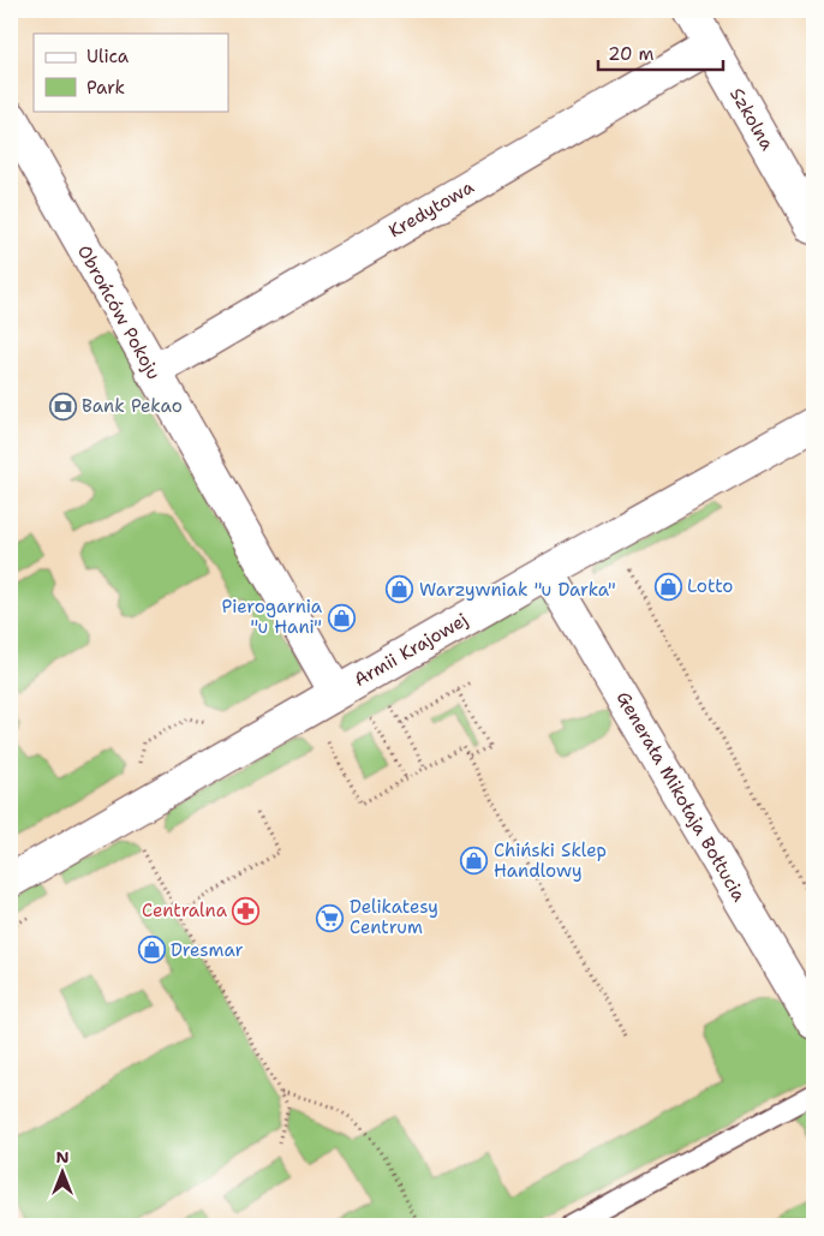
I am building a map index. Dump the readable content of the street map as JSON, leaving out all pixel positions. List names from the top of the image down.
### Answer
{
  "streets": {
    "street": [
      "Szkolna",
      "Kredytowa",
      "Obrońców Pokoju",
      "Armii Krajowej",
      "Generała Mikołaja Bołtucia"
    ]
  },
  "crossings": [
    ["Szkolna", "Kredytowa"],
    ["Kredytowa", "Obrońców Pokoju"],
    ["Obrońców Pokoju", "Armii Krajowej"],
    ["Armii Krajowej", "Generała Mikołaja Bołtucia"]
  ],
  "places": {
    "bank": ["Bank Pekao"],
    "shop": [
      "Lotto",
      "Warzywniak \"u Darka\"",
      "Pierogarnia \"u Hani\"",
      "Chiński Sklep Handlowy",
      "Dresmar"
    ],
    "pharmacy": ["Centralna"],
    "supermarket": ["Delikatesy Centrum"]
  },
  "legend": ["Ulica", "Park"],
  "scale_bar": "20 m",
  "north": "top"
}
